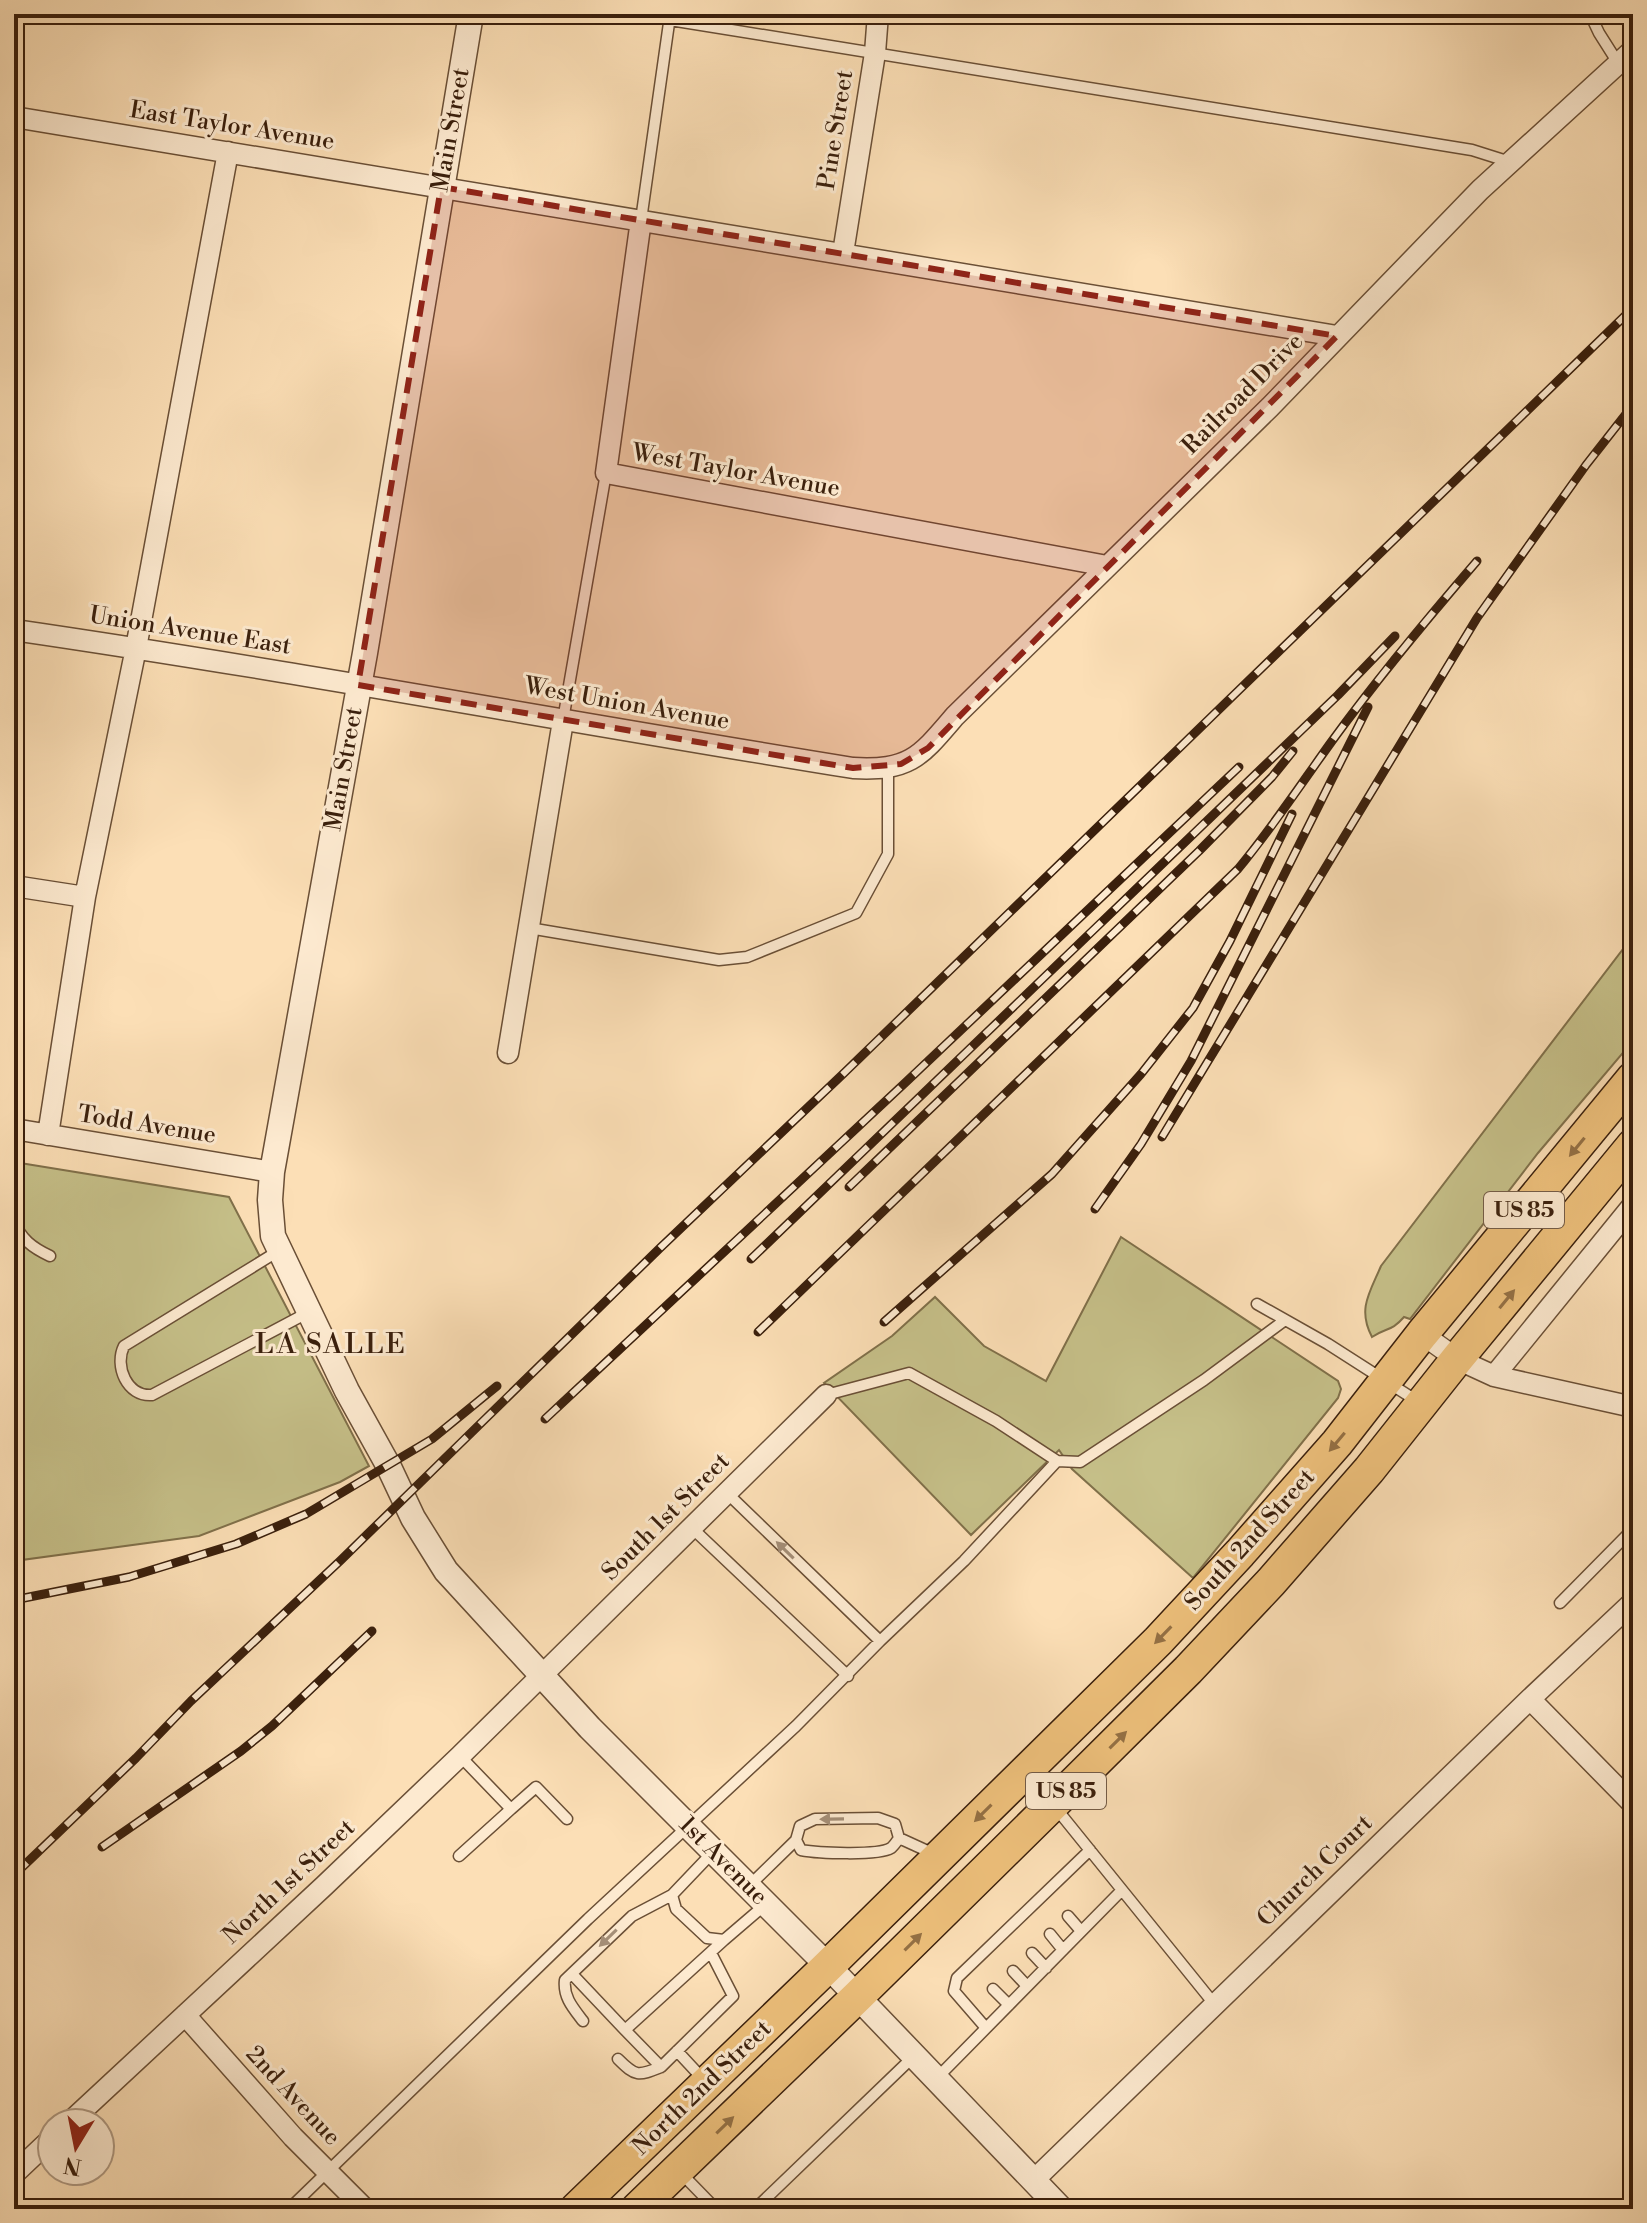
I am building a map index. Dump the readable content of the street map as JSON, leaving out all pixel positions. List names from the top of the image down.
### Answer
{
  "streets": {
    "highway": ["US 85", "South 2nd Street", "North 2nd Street"],
    "street": [
      "East Taylor Avenue",
      "Main Street",
      "Pine Street",
      "Railroad Drive",
      "West Taylor Avenue",
      "Union Avenue East",
      "West Union Avenue",
      "Todd Avenue",
      "South 1st Street",
      "1st Avenue",
      "Church Court",
      "North 1st Street",
      "2nd Avenue"
    ]
  },
  "crossings": [
    ["East Taylor Avenue", "Main Street"],
    ["Main Street", "Union Avenue East"],
    ["Main Street", "West Union Avenue"],
    ["Main Street", "Todd Avenue"],
    ["Main Street", "1st Avenue"],
    ["Railroad Drive", "West Taylor Avenue"],
    ["Railroad Drive", "West Union Avenue"],
    ["Union Avenue East", "West Union Avenue"],
    ["South 1st Street", "1st Avenue"],
    ["South 1st Street", "North 1st Street"],
    ["South 2nd Street", "1st Avenue"],
    ["South 2nd Street", "North 2nd Street"],
    ["1st Avenue", "Church Court"],
    ["1st Avenue", "North 1st Street"],
    ["1st Avenue", "North 2nd Street"],
    ["North 1st Street", "2nd Avenue"]
  ],
  "districts": ["LA SALLE"],
  "north": "bottom"
}
